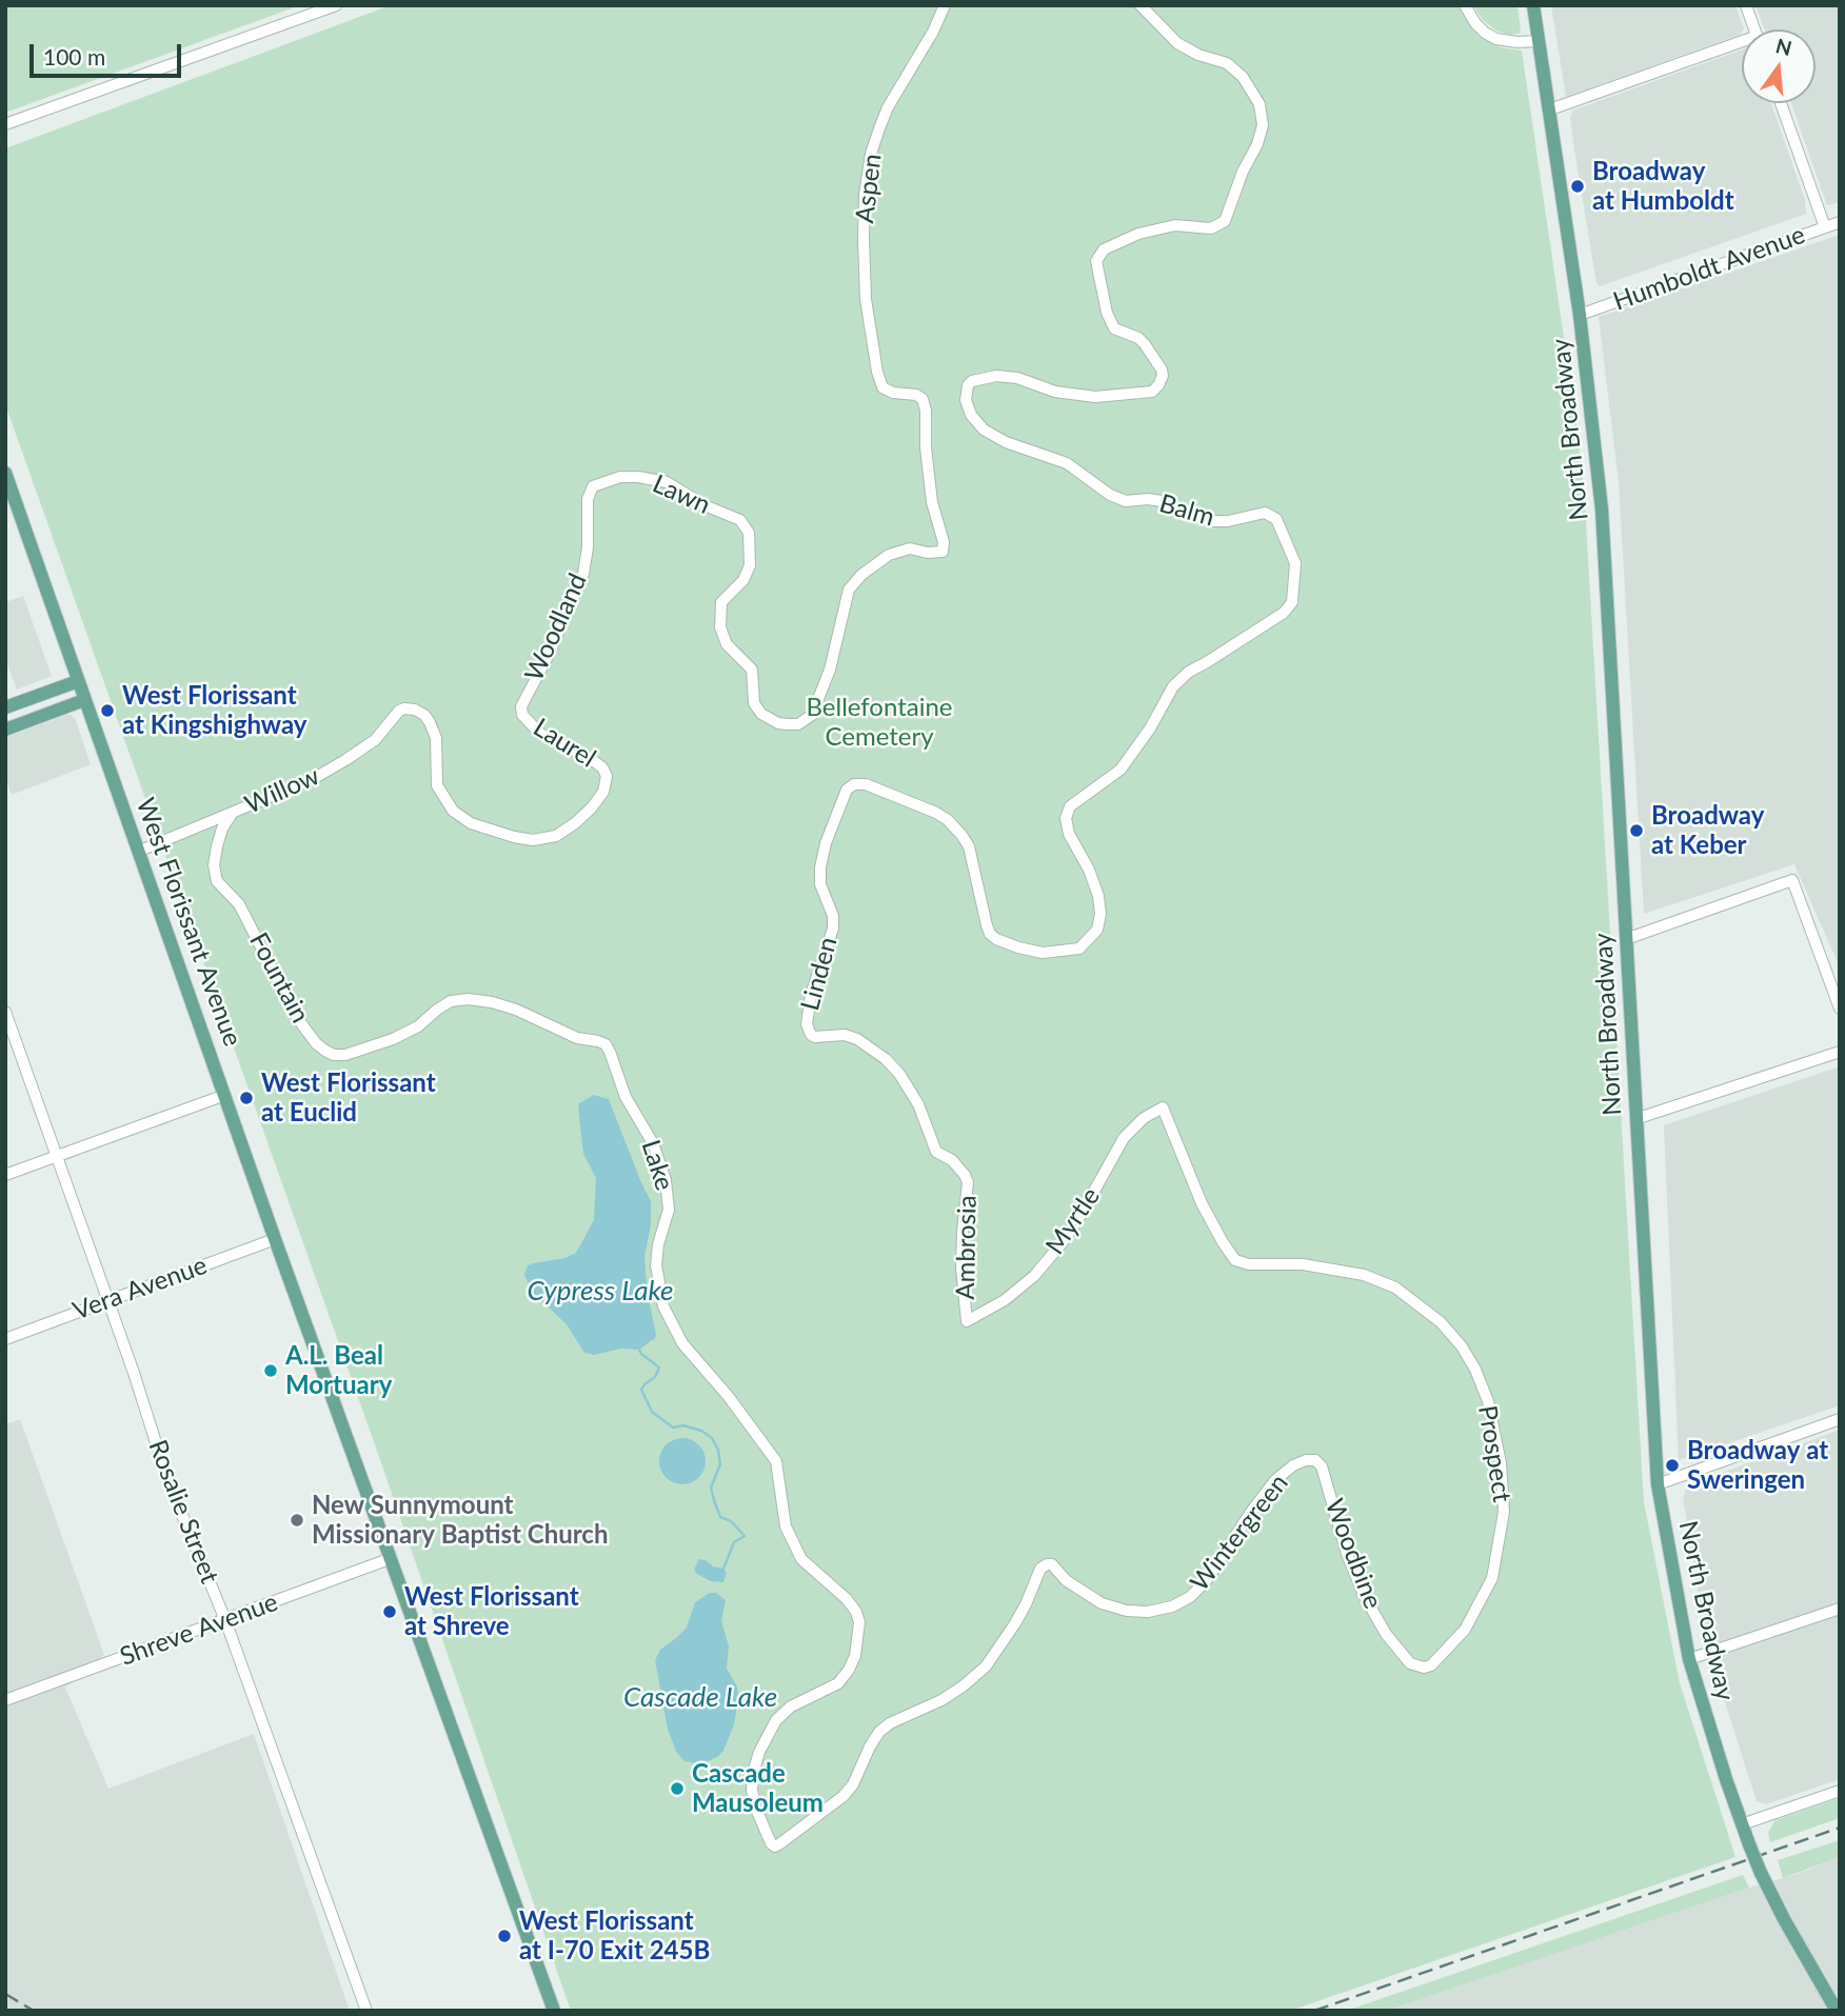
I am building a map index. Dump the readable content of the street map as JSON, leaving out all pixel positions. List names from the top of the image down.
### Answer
{
  "streets": {
    "main road": ["North Broadway", "West Florissant Avenue"],
    "street": [
      "Aspen",
      "Humboldt Avenue",
      "Lawn",
      "Balm",
      "Woodland",
      "Laurel",
      "Willow",
      "Linden",
      "Fountain",
      "Lake",
      "Myrtle",
      "Ambrosia",
      "Vera Avenue",
      "Prospect",
      "Rosalie Street",
      "Wintergreen",
      "Woodbine",
      "Shreve Avenue"
    ]
  },
  "crossings": [
    ["Aspen", "Lawn"],
    ["Humboldt Avenue", "North Broadway"],
    ["Lawn", "Woodland"],
    ["Balm", "Linden"],
    ["Woodland", "Laurel"],
    ["Laurel", "Willow"],
    ["Willow", "West Florissant Avenue"],
    ["Willow", "Fountain"],
    ["West Florissant Avenue", "Vera Avenue"],
    ["West Florissant Avenue", "Shreve Avenue"],
    ["Linden", "Ambrosia"],
    ["Fountain", "Lake"],
    ["Lake", "Wintergreen"],
    ["Myrtle", "Ambrosia"],
    ["Myrtle", "Prospect"],
    ["Vera Avenue", "Rosalie Street"],
    ["Prospect", "Woodbine"],
    ["Rosalie Street", "Shreve Avenue"],
    ["Wintergreen", "Woodbine"]
  ],
  "water": ["Cypress Lake", "Cascade Lake"],
  "parks": ["Bellefontaine Cemetery"],
  "places": [
    "Broadway at Humboldt",
    "West Florissant at Kingshighway",
    "Broadway at Keber",
    "West Florissant at Euclid",
    "A.L. Beal Mortuary",
    "Broadway at Sweringen",
    "New Sunnymount Missionary Baptist Church",
    "West Florissant at Shreve",
    "Cascade Mausoleum",
    "West Florissant at I-70 Exit 245B"
  ],
  "scale_bar": "100 m",
  "north": "top"
}
